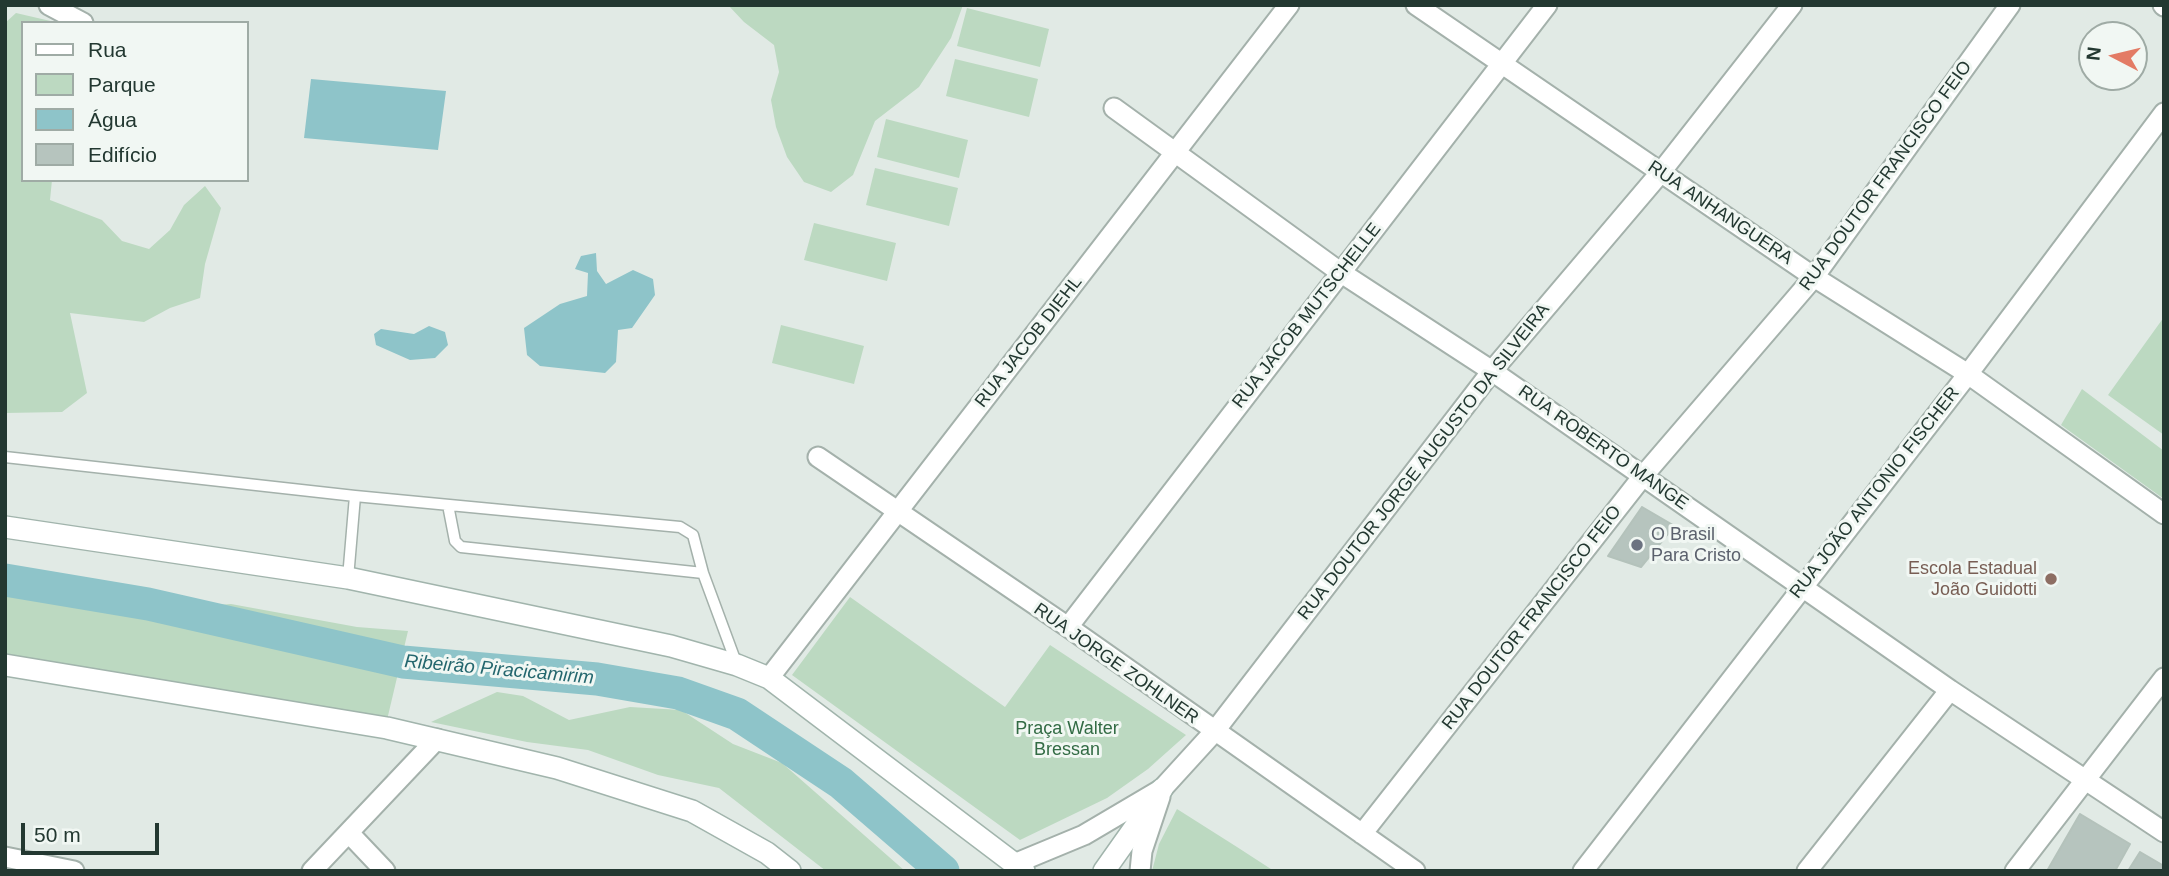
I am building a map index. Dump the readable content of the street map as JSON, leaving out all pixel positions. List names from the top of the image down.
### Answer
{
  "streets": {
    "street": [
      "RUA DOUTOR FRANCISCO FEIO",
      "RUA ANHANGUERA",
      "RUA JACOB MUTSCHELLE",
      "RUA JACOB DIEHL",
      "RUA ROBERTO MANGE",
      "RUA DOUTOR JORGE AUGUSTO DA SILVEIRA",
      "RUA JOÃO ANTONIO FISCHER",
      "RUA JORGE ZOHLNER"
    ]
  },
  "crossings": [
    ["RUA DOUTOR FRANCISCO FEIO", "RUA ANHANGUERA"],
    ["RUA DOUTOR FRANCISCO FEIO", "RUA ROBERTO MANGE"],
    ["RUA DOUTOR FRANCISCO FEIO", "RUA JORGE ZOHLNER"],
    ["RUA ANHANGUERA", "RUA JACOB MUTSCHELLE"],
    ["RUA ANHANGUERA", "RUA DOUTOR JORGE AUGUSTO DA SILVEIRA"],
    ["RUA ANHANGUERA", "RUA JOÃO ANTONIO FISCHER"],
    ["RUA JACOB MUTSCHELLE", "RUA ROBERTO MANGE"],
    ["RUA JACOB MUTSCHELLE", "RUA JORGE ZOHLNER"],
    ["RUA JACOB DIEHL", "RUA ROBERTO MANGE"],
    ["RUA JACOB DIEHL", "RUA JORGE ZOHLNER"],
    ["RUA ROBERTO MANGE", "RUA DOUTOR JORGE AUGUSTO DA SILVEIRA"],
    ["RUA ROBERTO MANGE", "RUA JOÃO ANTONIO FISCHER"],
    ["RUA DOUTOR JORGE AUGUSTO DA SILVEIRA", "RUA JORGE ZOHLNER"]
  ],
  "water": ["Ribeirão Piracicamirim"],
  "parks": ["Praça Walter Bressan"],
  "places": ["O Brasil Para Cristo", "Escola Estadual João Guidotti"],
  "legend": [
    "Rua",
    "Parque",
    "Água",
    "Edifício"
  ],
  "scale_bar": "50 m",
  "north": "left"
}
